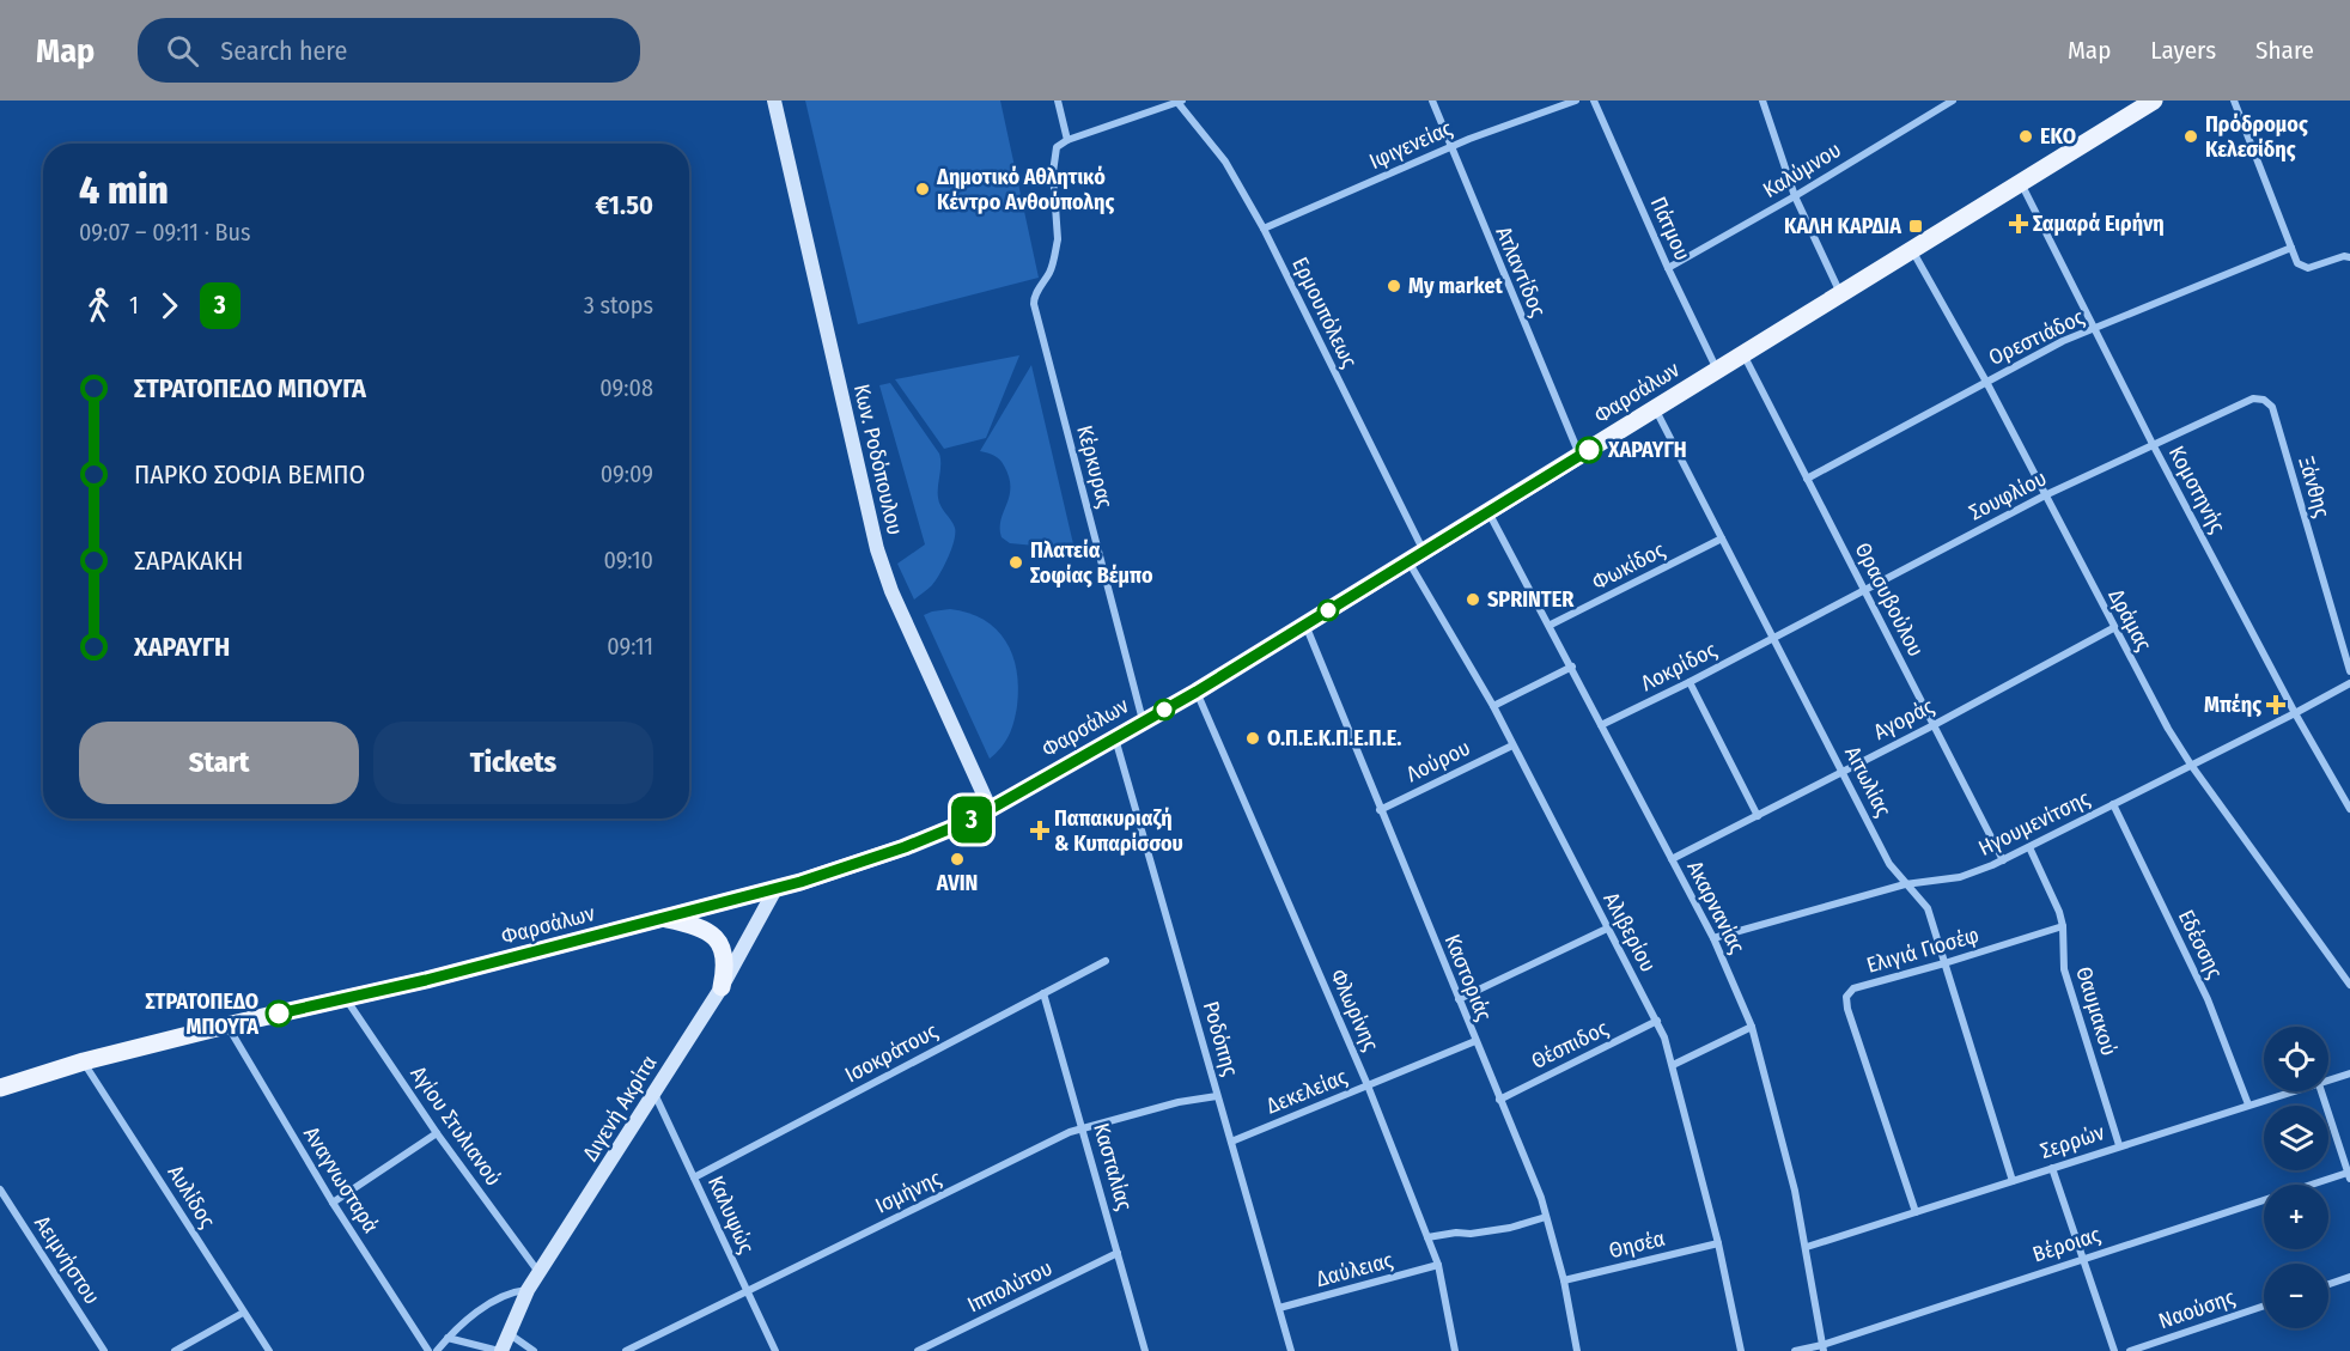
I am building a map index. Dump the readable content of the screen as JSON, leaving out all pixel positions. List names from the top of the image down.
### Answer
{
  "streets": {
    "main road": ["Φαρσάλων"],
    "street": [
      "Ιφιγενείας",
      "Καλύμνου",
      "Πάτμου",
      "Ατλαντίδος",
      "Ερμουπόλεως",
      "Ορεστιάδος",
      "Κων. Ροδόπουλου",
      "Κέρκυρας",
      "Ξάνθης",
      "Κομοτηνής",
      "Σουφλίου",
      "Φωκίδος",
      "Θρασυβούλου",
      "Δράμας",
      "Λοκρίδος",
      "Αγοράς",
      "Λούρου",
      "Αιτωλίας",
      "Ηγουμενίτσης",
      "Ακαρνανίας",
      "Αλιβερίου",
      "Εδέσσης",
      "Ελιγιά Γιοσέφ",
      "Καστοριάς",
      "Φλωρίνης",
      "Θαυμακού",
      "Ροδόπης",
      "Θέσπιδος",
      "Ισοκράτους",
      "Δεκελείας",
      "Διγενή Ακρίτα",
      "Αγίου Στυλιανού",
      "Σερρών",
      "Κασταλίας",
      "Αναγνωσταρά",
      "Ισμήνης",
      "Αυλίδος",
      "Καλυψώς",
      "Θησέα",
      "Βέροιας",
      "Αειμνήστου",
      "Δαύλειας",
      "Ιππολύτου",
      "Ναούσης"
    ]
  },
  "crossings": [
    ["Ιφιγενείας", "Ατλαντίδος"],
    ["Ιφιγενείας", "Ερμουπόλεως"],
    ["Καλύμνου", "Πάτμου"],
    ["Πάτμου", "Φαρσάλων"],
    ["Ατλαντίδος", "Φαρσάλων"],
    ["Ερμουπόλεως", "Φαρσάλων"],
    ["Ερμουπόλεως", "Αλιβερίου"],
    ["Ορεστιάδος", "Κομοτηνής"],
    ["Ορεστιάδος", "Θρασυβούλου"],
    ["Ορεστιάδος", "Δράμας"],
    ["Φαρσάλων", "Κων. Ροδόπουλου"],
    ["Φαρσάλων", "Κέρκυρας"],
    ["Φαρσάλων", "Κομοτηνής"],
    ["Φαρσάλων", "Θρασυβούλου"],
    ["Φαρσάλων", "Δράμας"],
    ["Φαρσάλων", "Αιτωλίας"],
    ["Φαρσάλων", "Ακαρνανίας"],
    ["Φαρσάλων", "Αλιβερίου"],
    ["Φαρσάλων", "Καστοριάς"],
    ["Φαρσάλων", "Φλωρίνης"],
    ["Φαρσάλων", "Ροδόπης"],
    ["Φαρσάλων", "Διγενή Ακρίτα"],
    ["Φαρσάλων", "Αγίου Στυλιανού"],
    ["Φαρσάλων", "Αναγνωσταρά"],
    ["Φαρσάλων", "Αυλίδος"],
    ["Ξάνθης", "Σουφλίου"],
    ["Κομοτηνής", "Σουφλίου"],
    ["Κομοτηνής", "Ηγουμενίτσης"],
    ["Σουφλίου", "Θρασυβούλου"],
    ["Σουφλίου", "Δράμας"],
    ["Σουφλίου", "Λοκρίδος"],
    ["Σουφλίου", "Αιτωλίας"],
    ["Φωκίδος", "Αιτωλίας"],
    ["Φωκίδος", "Ακαρνανίας"],
    ["Θρασυβούλου", "Αγοράς"],
    ["Θρασυβούλου", "Ηγουμενίτσης"],
    ["Δράμας", "Αγοράς"],
    ["Δράμας", "Ηγουμενίτσης"],
    ["Λοκρίδος", "Αιτωλίας"],
    ["Λοκρίδος", "Ακαρνανίας"],
    ["Αγοράς", "Αιτωλίας"],
    ["Αγοράς", "Ακαρνανίας"],
    ["Λούρου", "Αλιβερίου"],
    ["Λούρου", "Καστοριάς"],
    ["Αιτωλίας", "Ηγουμενίτσης"],
    ["Αιτωλίας", "Ελιγιά Γιοσέφ"],
    ["Αιτωλίας", "Σερρών"],
    ["Ηγουμενίτσης", "Ακαρνανίας"],
    ["Ηγουμενίτσης", "Εδέσσης"],
    ["Ηγουμενίτσης", "Θαυμακού"],
    ["Ακαρνανίας", "Σερρών"],
    ["Ακαρνανίας", "Βέροιας"],
    ["Αλιβερίου", "Θέσπιδος"],
    ["Αλιβερίου", "Θησέα"],
    ["Εδέσσης", "Σερρών"],
    ["Ελιγιά Γιοσέφ", "Θαυμακού"],
    ["Ελιγιά Γιοσέφ", "Σερρών"],
    ["Καστοριάς", "Θέσπιδος"],
    ["Καστοριάς", "Δεκελείας"],
    ["Καστοριάς", "Θησέα"],
    ["Φλωρίνης", "Δεκελείας"],
    ["Φλωρίνης", "Δαύλειας"],
    ["Θαυμακού", "Σερρών"],
    ["Ροδόπης", "Δεκελείας"],
    ["Ροδόπης", "Ισμήνης"],
    ["Ροδόπης", "Δαύλειας"],
    ["Ισοκράτους", "Κασταλίας"],
    ["Ισοκράτους", "Καλυψώς"],
    ["Διγενή Ακρίτα", "Αγίου Στυλιανού"],
    ["Διγενή Ακρίτα", "Καλυψώς"],
    ["Κασταλίας", "Ισμήνης"],
    ["Κασταλίας", "Ιππολύτου"],
    ["Ισμήνης", "Καλυψώς"]
  ],
  "places": {
    "other": [
      "EKO",
      "Πρόδρομος Κελεσίδης",
      "Δημοτικό Αθλητικό Κέντρο Ανθούπολης",
      "My market",
      "ΧΑΡΑΥΓΗ",
      "Πλατεία Σοφίας Βέμπο",
      "SPRINTER",
      "Ο.Π.Ε.Κ.Π.Ε.Π.Ε.",
      "AVIN",
      "ΣΤΡΑΤΟΠΕΔΟ ΜΠΟΥΓΑ"
    ],
    "health": ["Σαμαρά Ειρήνη", "Μπέης", "Παπακυριαζή & Κυπαρίσσου"],
    "transit": ["ΚΑΛΗ ΚΑΡΔΙΑ"]
  },
  "lines": ["bus line 3"],
  "page": {
    "header": "Map",
    "search": "Search here",
    "nav": ["Map", "Layers", "Share"],
    "on_map": "3",
    "heading": ["4 min", "09:07 – 09:11 · Bus", "€1.50"],
    "legs": ["1", "3", "3 stops"],
    "list": [
      {
        "name": "ΣΤΡΑΤΟΠΕΔΟ ΜΠΟΥΓΑ",
        "value": "09:08"
      },
      {
        "name": "ΠΑΡΚΟ ΣΟΦΙΑ ΒΕΜΠΟ",
        "value": "09:09"
      },
      {
        "name": "ΣΑΡΑΚΑΚΗ",
        "value": "09:10"
      },
      {
        "name": "ΧΑΡΑΥΓΗ",
        "value": "09:11"
      }
    ],
    "buttons": ["Start", "Tickets"],
    "map_buttons": ["+", "−"]
  }
}
